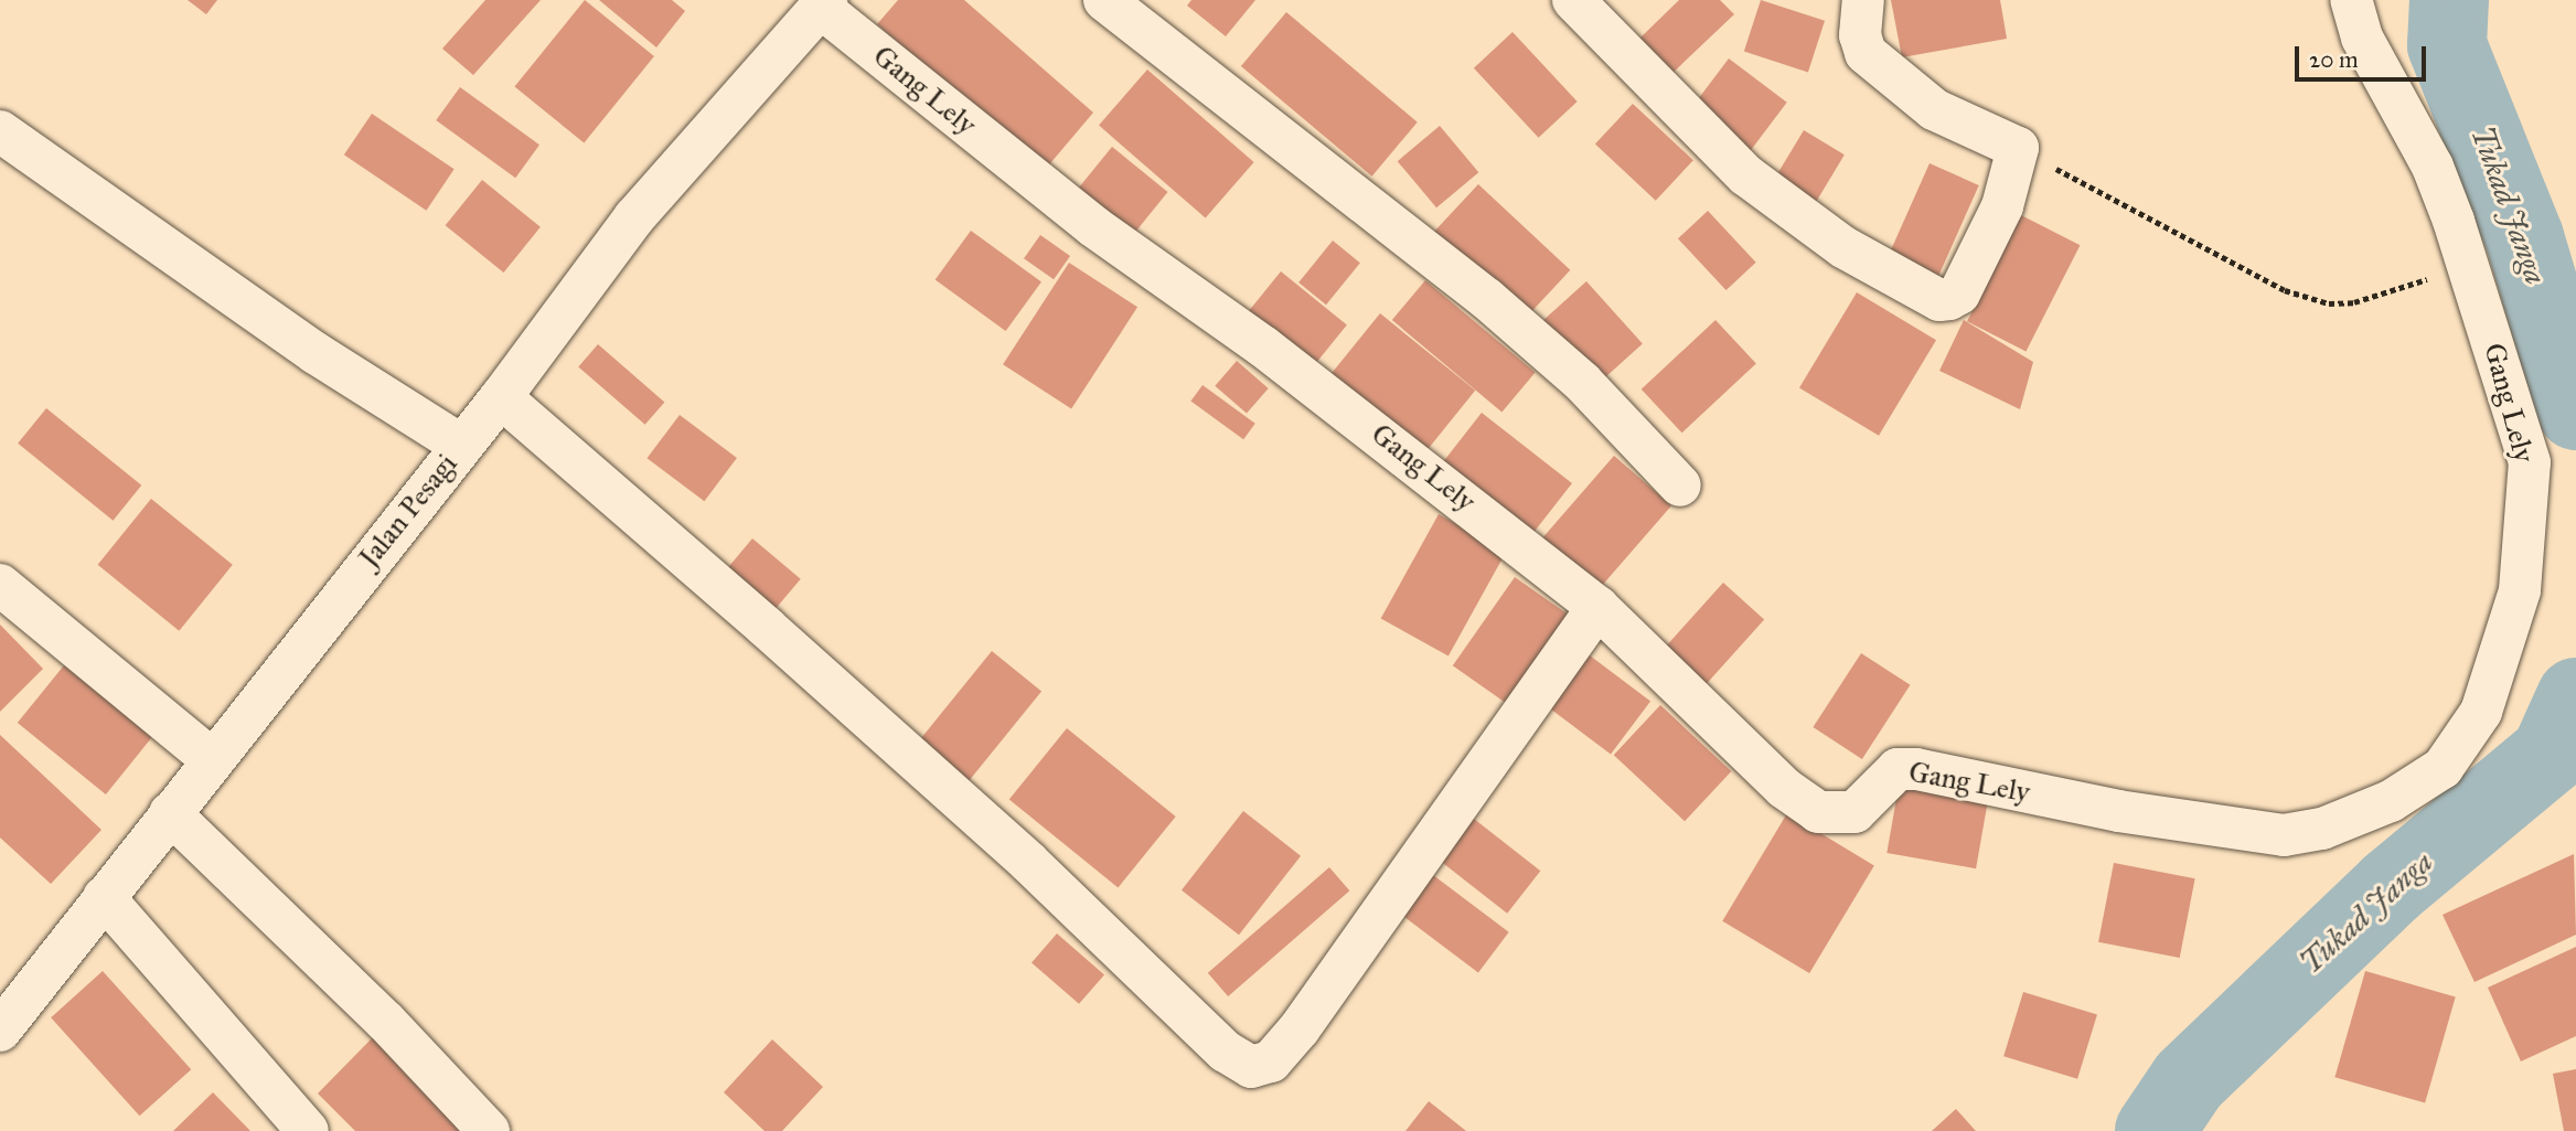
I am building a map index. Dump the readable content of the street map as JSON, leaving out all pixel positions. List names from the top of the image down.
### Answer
{
  "streets": {
    "street": ["Gang Lely", "Jalan Pesagi"]
  },
  "crossings": [
    ["Gang Lely", "Jalan Pesagi"]
  ],
  "water": ["Tukad Janga"],
  "scale_bar": "20 m"
}
